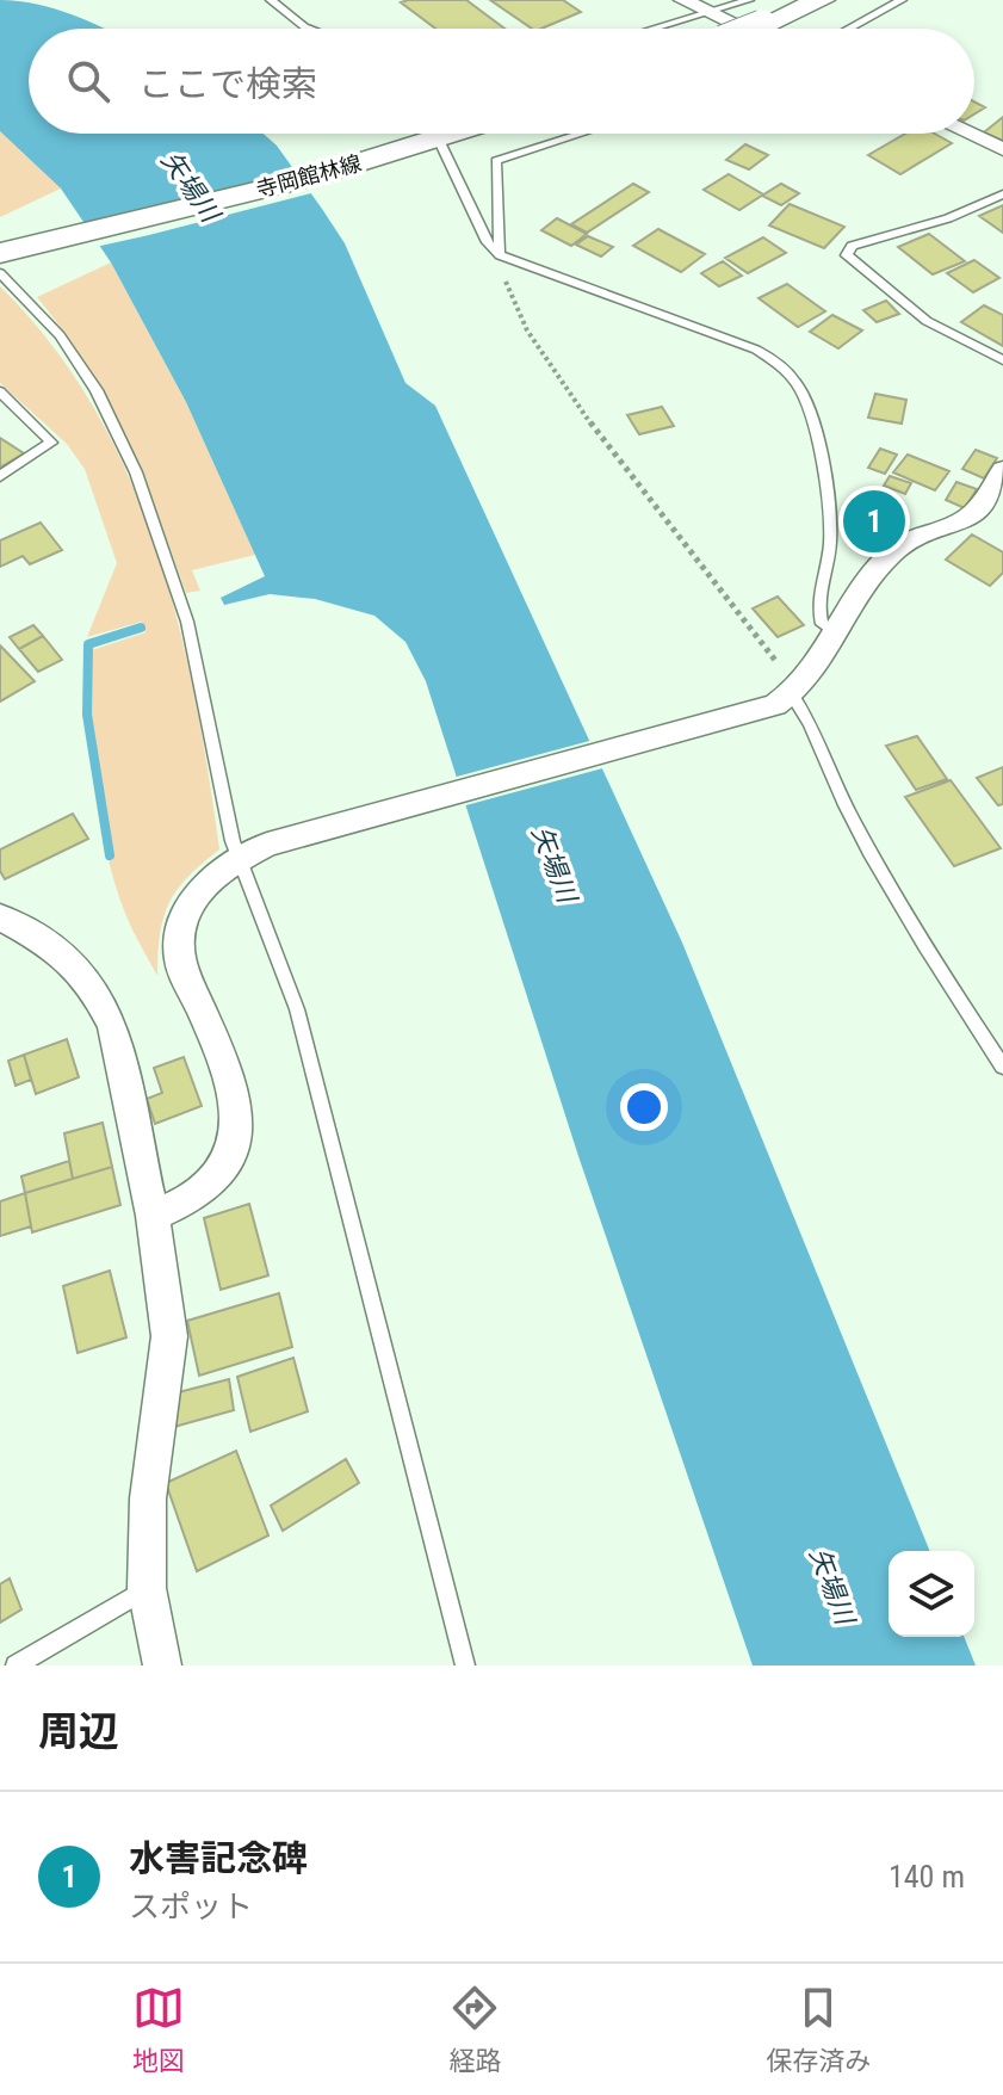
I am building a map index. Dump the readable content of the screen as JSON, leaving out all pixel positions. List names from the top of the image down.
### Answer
{
  "streets": {
    "main road": ["寺岡館林線"]
  },
  "water": ["矢場川"],
  "page": {
    "search": "ここで検索",
    "pins": "1",
    "heading": "周辺",
    "list": [
      {
        "mark": "1",
        "name": "水害記念碑",
        "note": "スポット",
        "value": "140 m"
      }
    ],
    "nav": ["地図", "経路", "保存済み"]
  }
}
